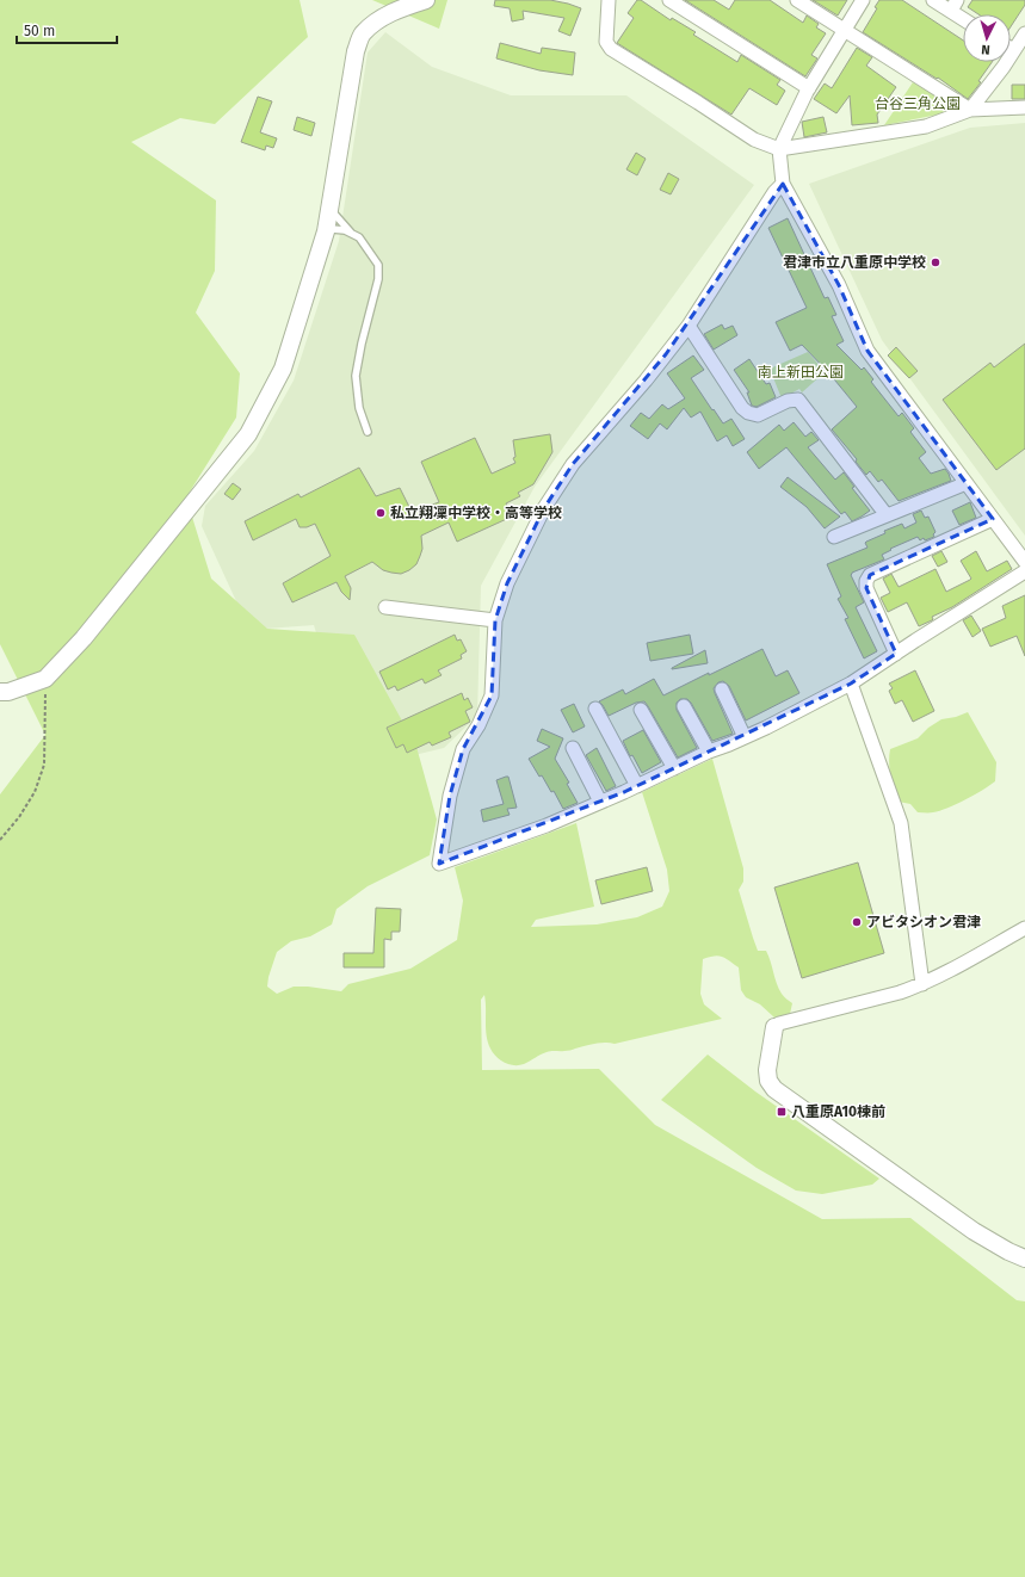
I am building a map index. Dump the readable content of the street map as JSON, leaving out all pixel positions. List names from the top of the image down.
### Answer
{
  "parks": ["台谷三角公園", "南上新田公園"],
  "places": {
    "other": ["君津市立八重原中学校", "私立翔凜中学校・高等学校", "アビタシオン君津"],
    "transit": ["八重原A10棟前"]
  },
  "scale_bar": "50 m",
  "north": "bottom"
}
